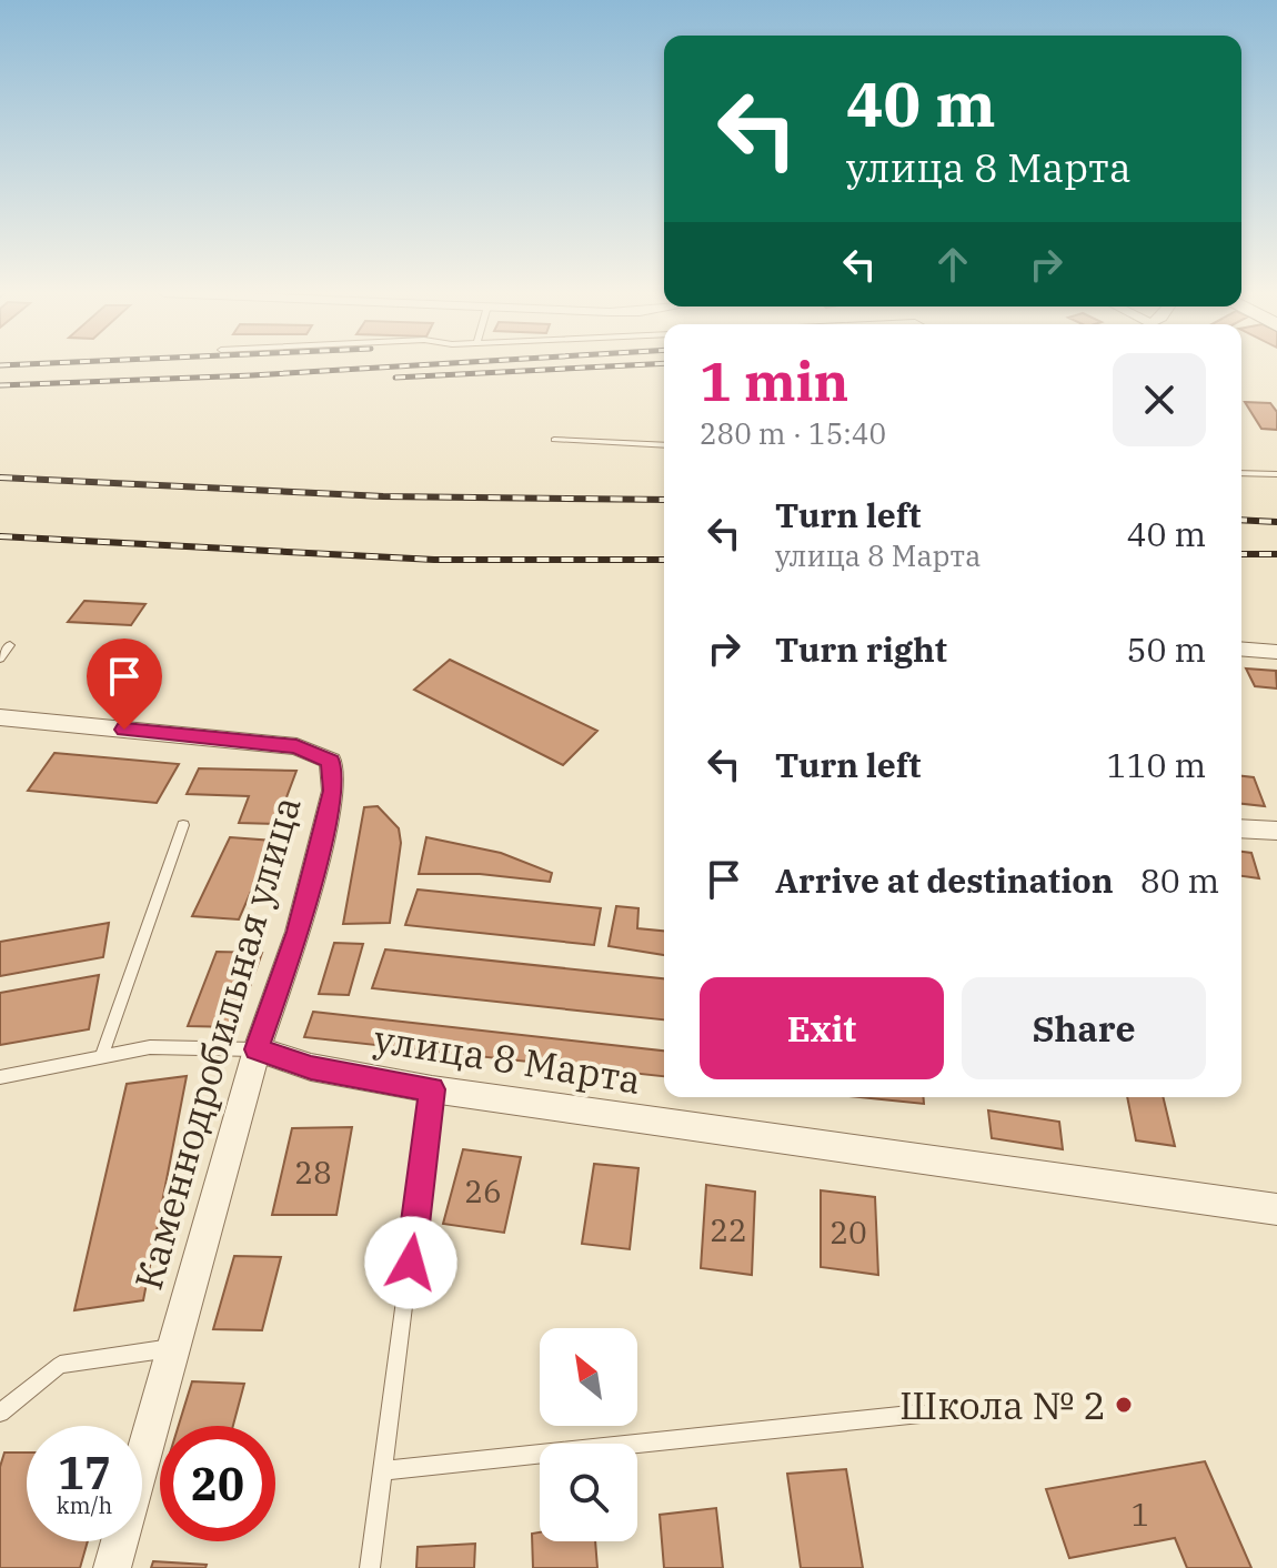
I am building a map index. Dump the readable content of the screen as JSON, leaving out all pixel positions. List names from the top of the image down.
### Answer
{
  "streets": {
    "street": ["Каменнодробильная улица", "улица 8 Марта"]
  },
  "crossings": [
    ["Каменнодробильная улица", "улица 8 Марта"]
  ],
  "places": ["Школа № 2"],
  "house_numbers": [
    "28",
    "26",
    "22",
    "20",
    "1"
  ],
  "north": "top left",
  "page": {
    "turn": ["40 m", "улица 8 Марта"],
    "heading": ["1 min", "280 m · 15:40"],
    "list": [
      {
        "name": "Turn left",
        "note": "улица 8 Марта",
        "value": "40 m"
      },
      {
        "name": "Turn right",
        "value": "50 m"
      },
      {
        "name": "Turn left",
        "value": "110 m"
      },
      {
        "name": "Arrive at destination",
        "value": "80 m"
      }
    ],
    "buttons": ["Exit", "Share"],
    "speed": "17 km/h",
    "limit": "20"
  }
}
